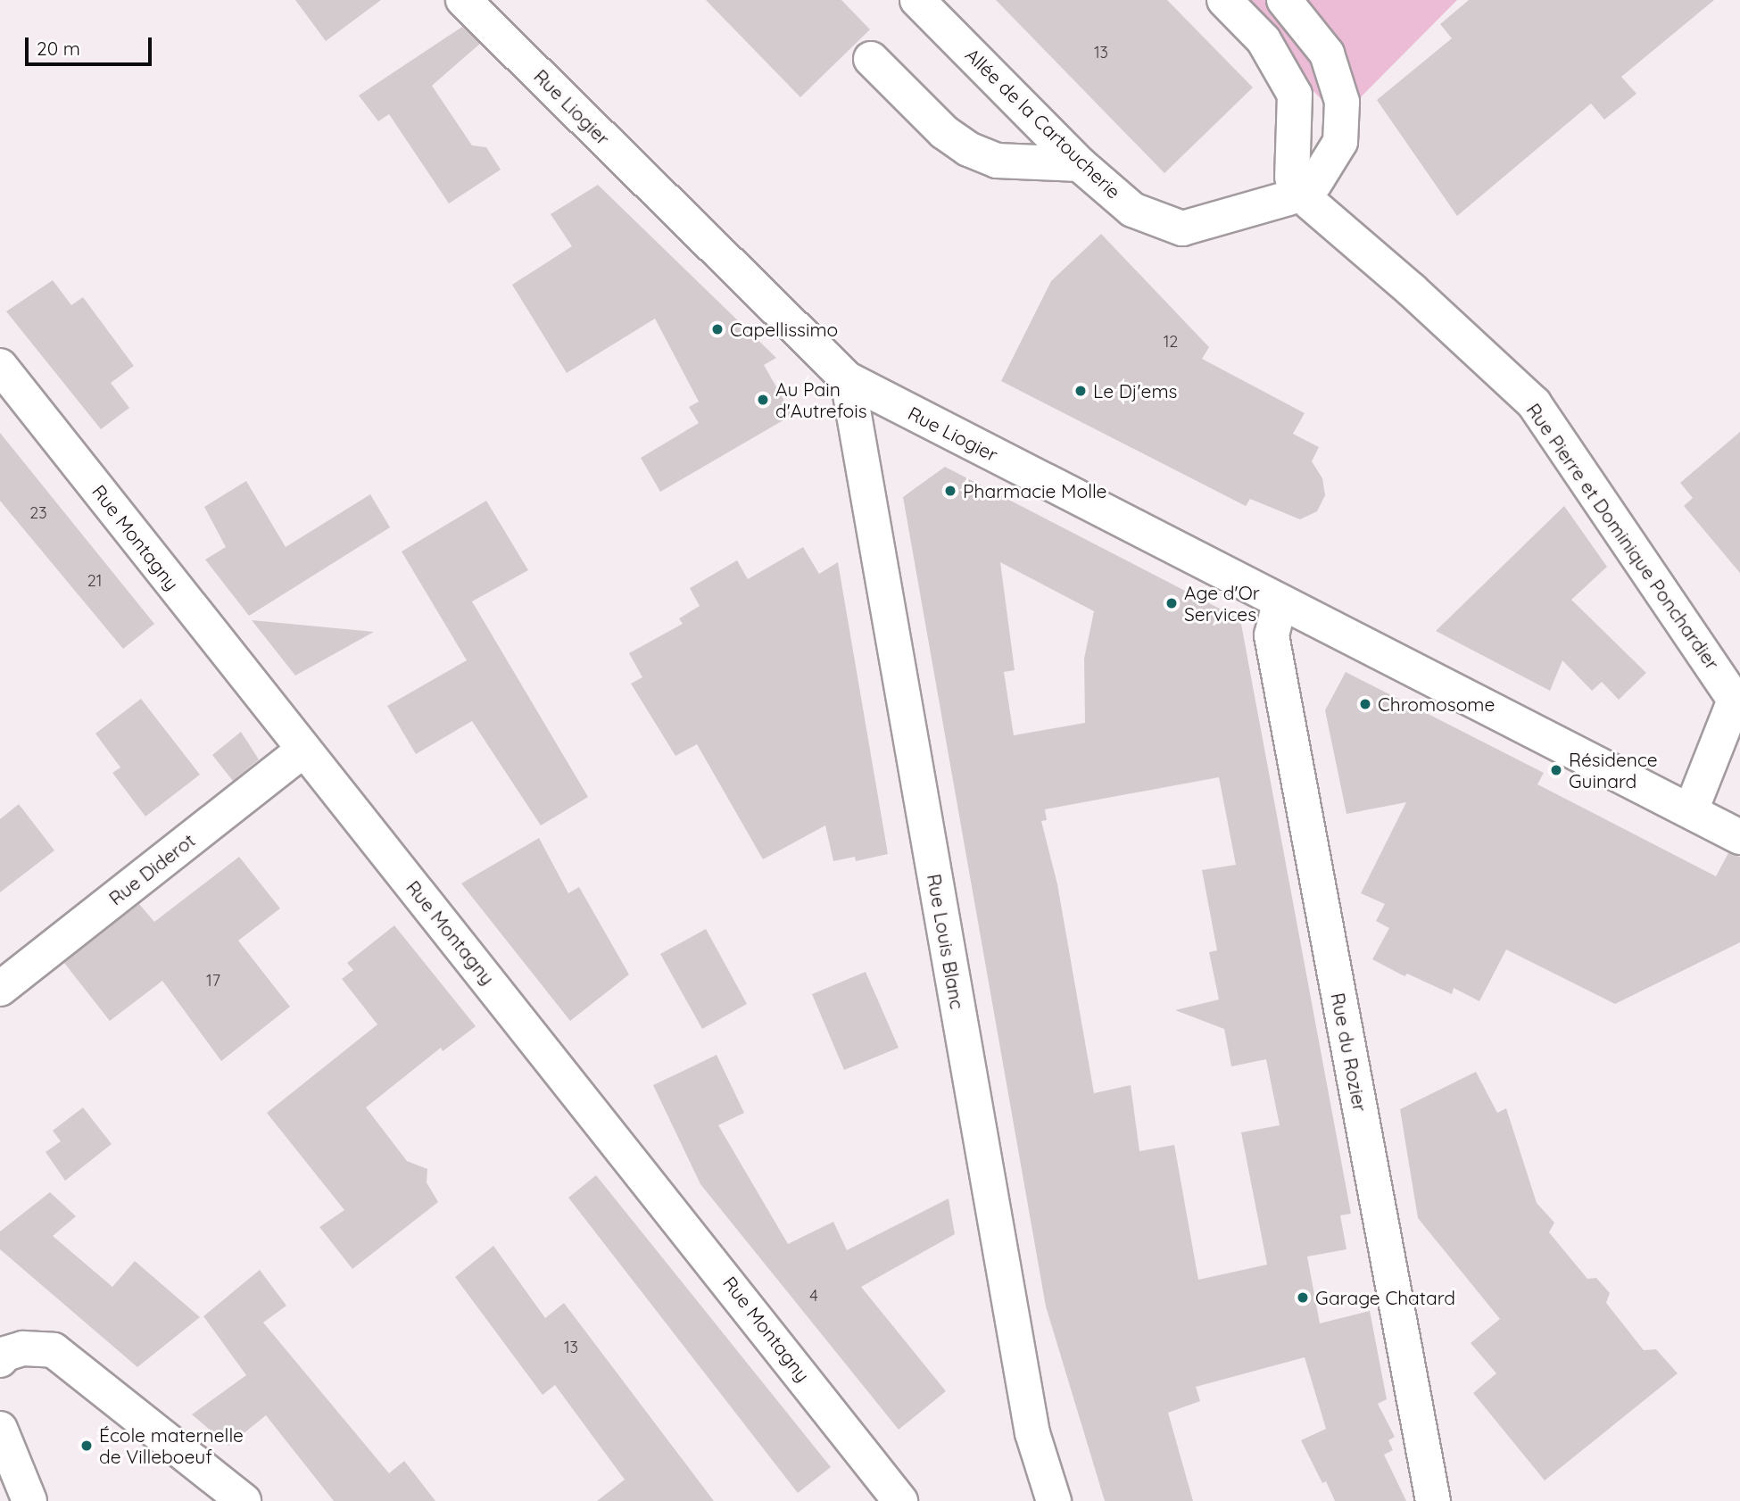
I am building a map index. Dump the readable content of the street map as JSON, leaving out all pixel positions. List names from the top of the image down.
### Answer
{
  "streets": {
    "street": [
      "Rue Liogier",
      "Allée de la Cartoucherie",
      "Rue Pierre et Dominique Ponchardier",
      "Rue Montagny",
      "Rue Diderot",
      "Rue Louis Blanc",
      "Rue du Rozier"
    ]
  },
  "crossings": [
    ["Rue Liogier", "Rue Pierre et Dominique Ponchardier"],
    ["Rue Liogier", "Rue Louis Blanc"],
    ["Rue Liogier", "Rue du Rozier"],
    ["Allée de la Cartoucherie", "Rue Pierre et Dominique Ponchardier"],
    ["Rue Montagny", "Rue Diderot"]
  ],
  "places": [
    "Capellissimo",
    "Le Dj'ems",
    "Au Pain d'Autrefois",
    "Pharmacie Molle",
    "Age d'Or Services",
    "Chromosome",
    "Résidence Guinard",
    "Garage Chatard",
    "École maternelle de Villeboeuf"
  ],
  "house_numbers": [
    "13",
    "12",
    "23",
    "21",
    "17",
    "4",
    "13"
  ],
  "scale_bar": "20 m"
}
